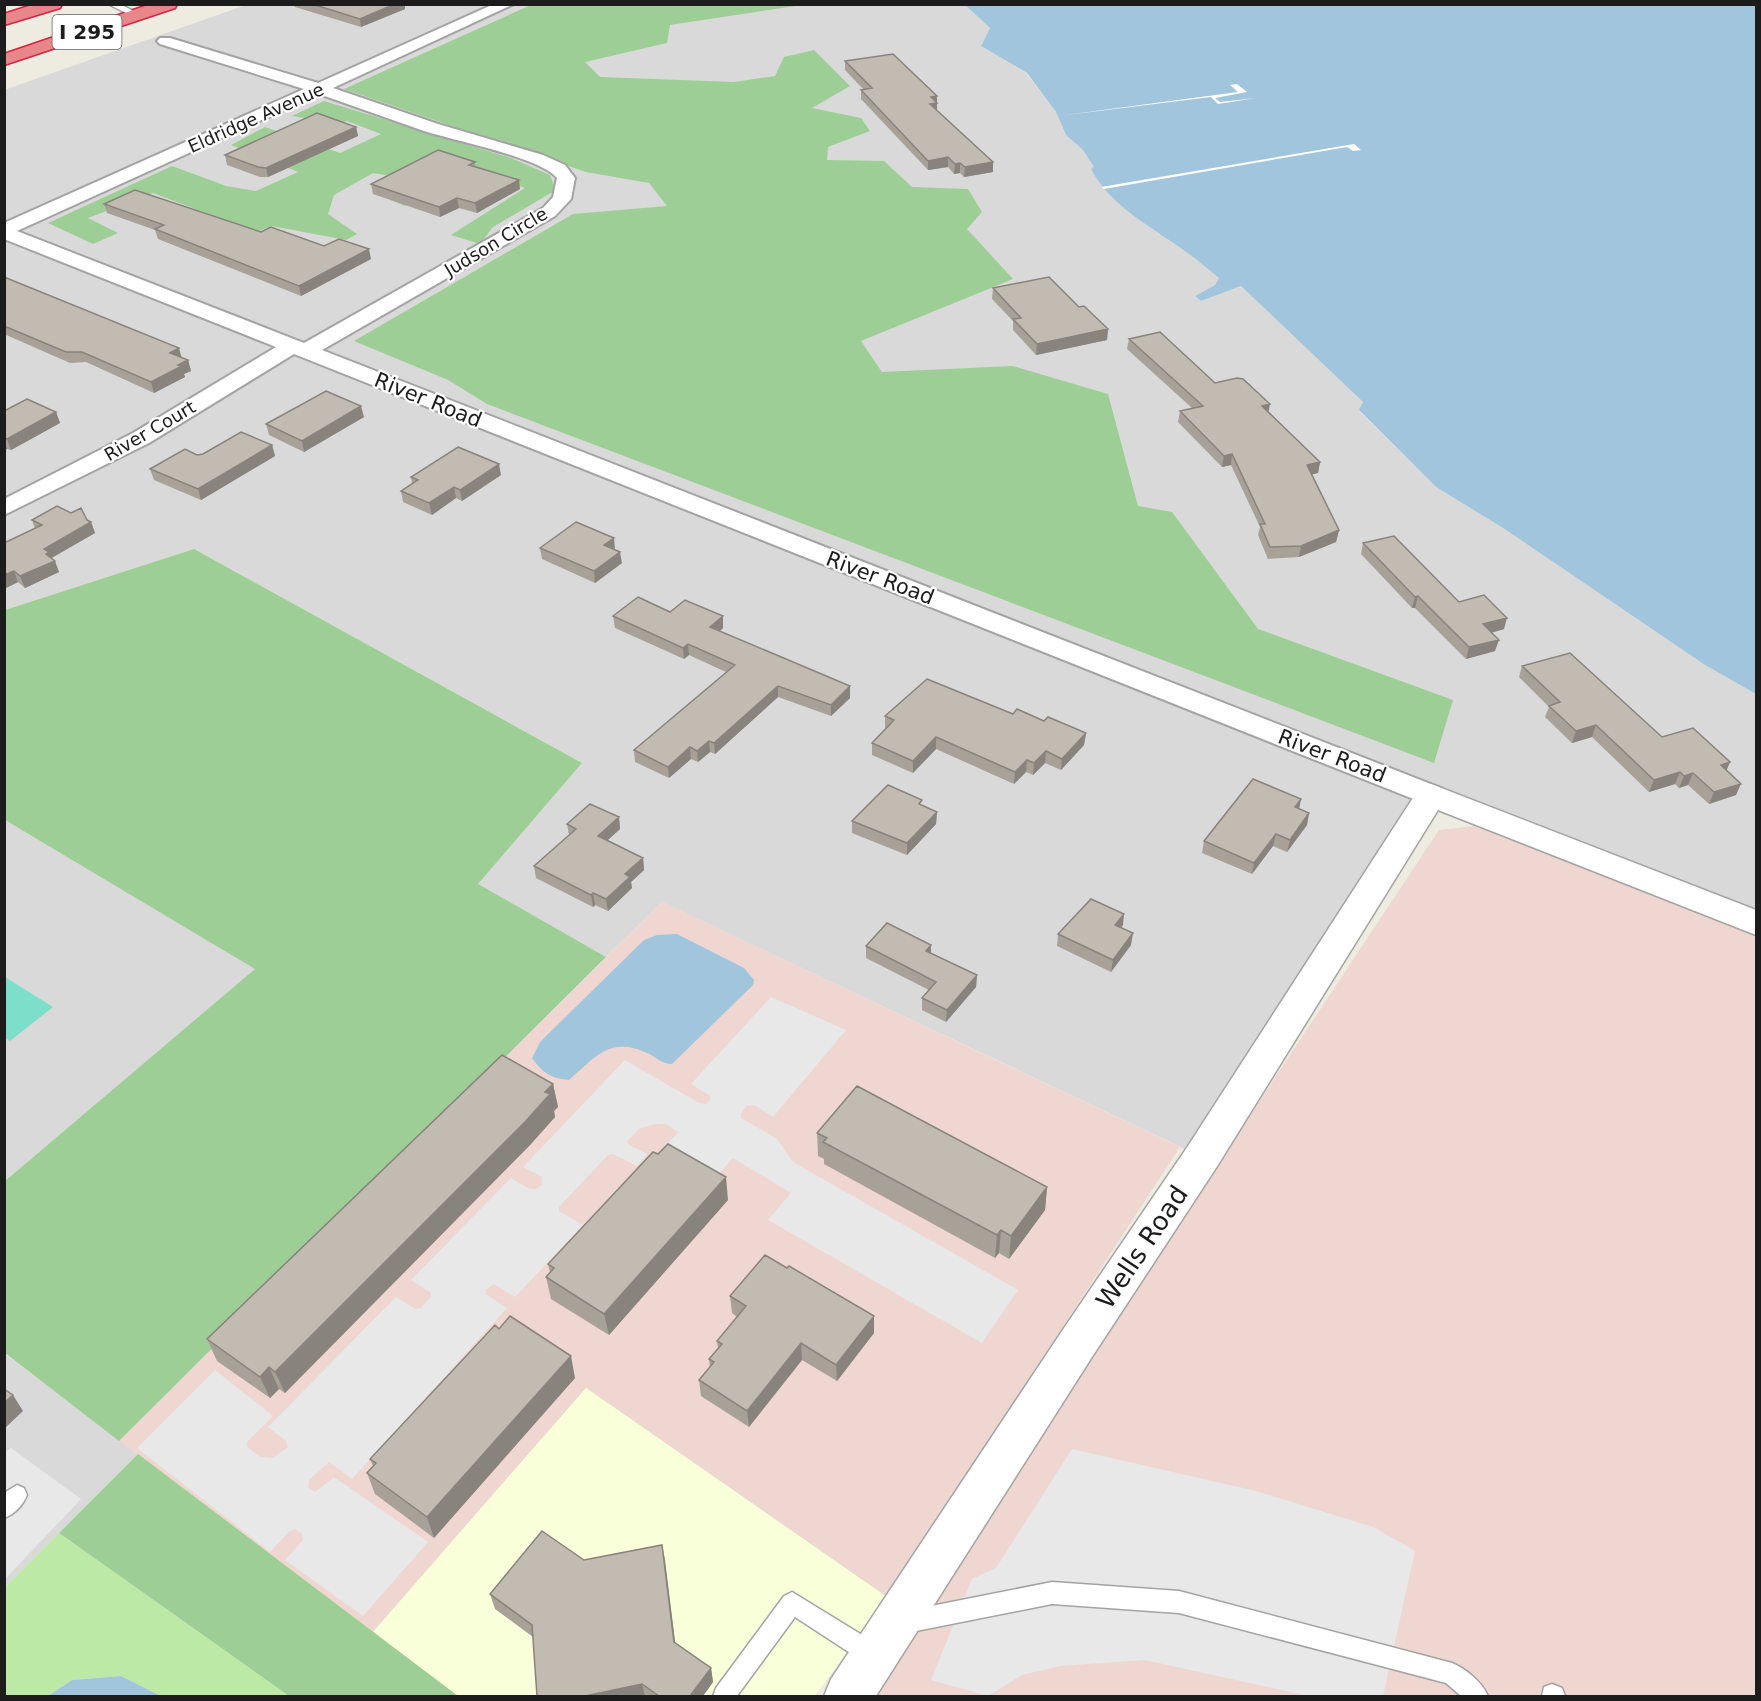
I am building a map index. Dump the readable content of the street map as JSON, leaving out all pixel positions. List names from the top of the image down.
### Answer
{
  "streets": {
    "highway": ["I 295"],
    "street": [
      "Eldridge Avenue",
      "Judson Circle",
      "River Road",
      "River Court",
      "Wells Road"
    ]
  },
  "crossings": [
    ["Eldridge Avenue", "Judson Circle"],
    ["Eldridge Avenue", "River Road"],
    ["Judson Circle", "River Road"],
    ["Judson Circle", "River Court"],
    ["River Road", "River Court"],
    ["River Road", "Wells Road"]
  ]
}
